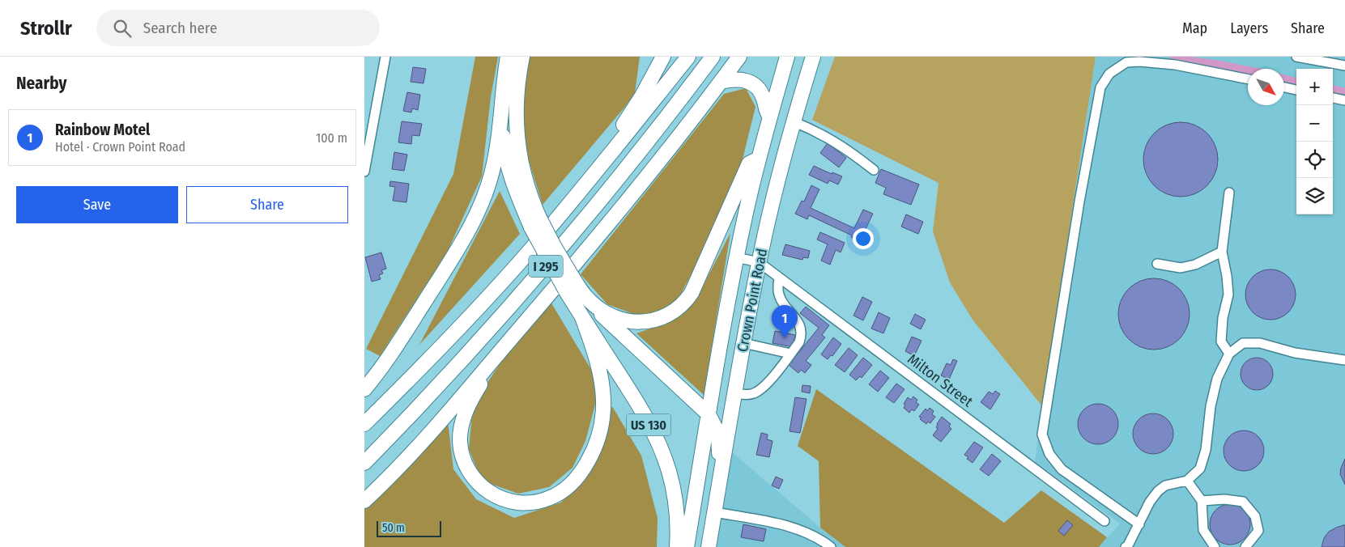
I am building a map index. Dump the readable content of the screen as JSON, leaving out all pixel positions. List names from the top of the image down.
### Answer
{
  "streets": {
    "highway": ["I 295", "Crown Point Road", "US 130"],
    "street": ["Milton Street"]
  },
  "crossings": [
    ["Crown Point Road", "Milton Street"]
  ],
  "scale_bar": "50 m",
  "north": "bottom right",
  "page": {
    "header": "Strollr",
    "search": "Search here",
    "nav": ["Map", "Layers", "Share"],
    "heading": "Nearby",
    "map_buttons": ["+", "−"],
    "list": [
      {
        "mark": "1",
        "name": "Rainbow Motel",
        "note": "Hotel · Crown Point Road",
        "value": "100 m"
      }
    ],
    "buttons": ["Save", "Share"],
    "pins": "1",
    "scale": "50 m"
  }
}
